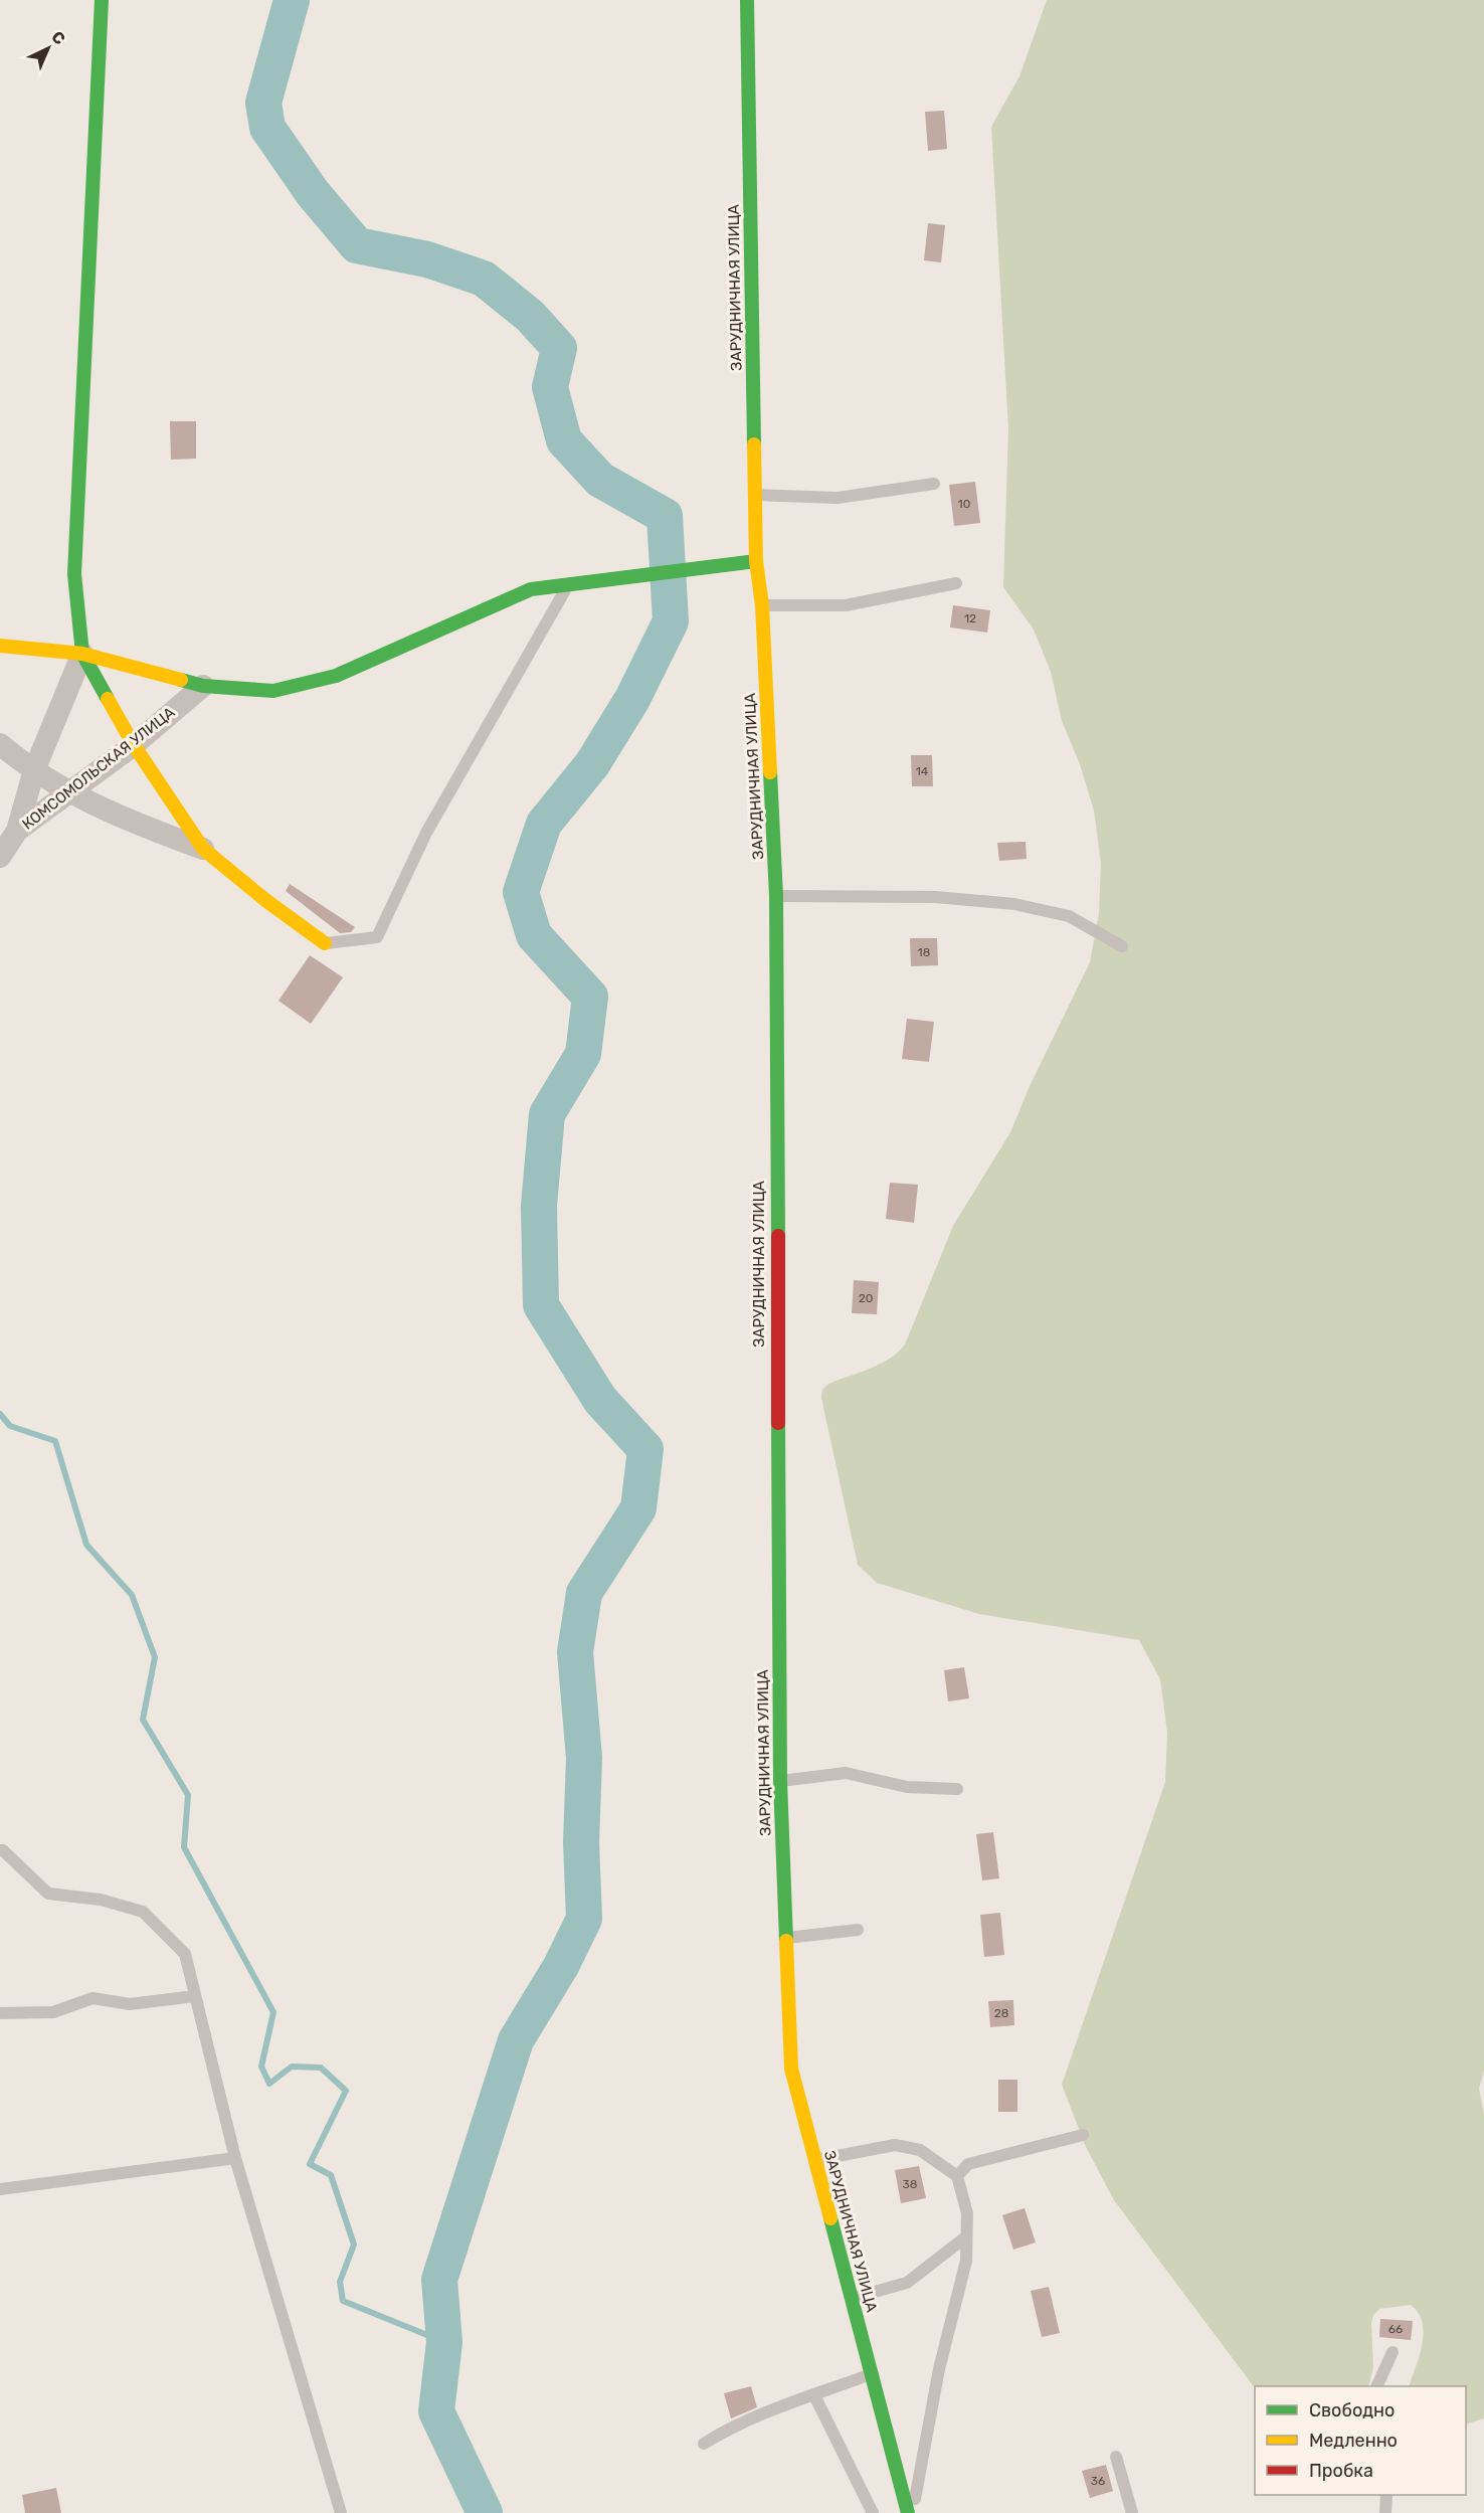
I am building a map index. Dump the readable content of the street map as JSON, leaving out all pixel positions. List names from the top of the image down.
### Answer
{
  "streets": {
    "street": ["ЗАРУДНИЧНАЯ УЛИЦА", "КОМСОМОЛЬСКАЯ УЛИЦА"]
  },
  "house_numbers": [
    "10",
    "12",
    "14",
    "18",
    "20",
    "28",
    "38",
    "66",
    "36"
  ],
  "legend": ["Свободно", "Медленно", "Пробка"],
  "north": "top right"
}
